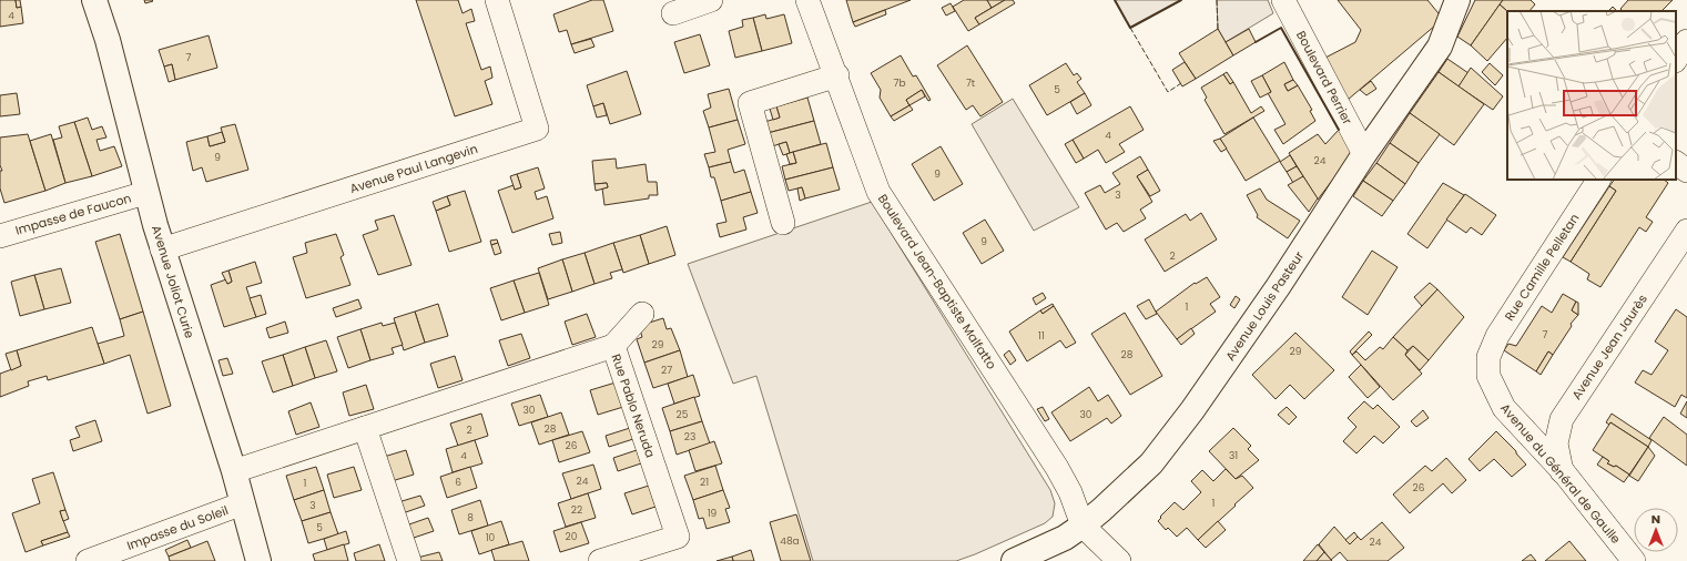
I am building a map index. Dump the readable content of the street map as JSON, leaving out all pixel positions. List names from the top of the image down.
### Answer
{
  "streets": {
    "street": [
      "Boulevard Perrier",
      "Avenue Paul Langevin",
      "Impasse de Faucon",
      "Rue Camille Pelletan",
      "Avenue Joliot Curie",
      "Boulevard Jean-Baptiste Malfatto",
      "Avenue Louis Pasteur",
      "Avenue Jean Jaurès",
      "Rue Pablo Neruda",
      "Avenue du Général de Gaulle",
      "Impasse du Soleil"
    ]
  },
  "crossings": [
    ["Boulevard Perrier", "Avenue Louis Pasteur"],
    ["Avenue Paul Langevin", "Avenue Joliot Curie"],
    ["Impasse de Faucon", "Avenue Joliot Curie"],
    ["Rue Camille Pelletan", "Avenue du Général de Gaulle"],
    ["Avenue Joliot Curie", "Rue Pablo Neruda"],
    ["Avenue Joliot Curie", "Impasse du Soleil"],
    ["Boulevard Jean-Baptiste Malfatto", "Avenue Louis Pasteur"],
    ["Avenue Jean Jaurès", "Avenue du Général de Gaulle"]
  ],
  "house_numbers": [
    "4",
    "7",
    "7b",
    "7t",
    "5",
    "4",
    "9",
    "24",
    "9",
    "3",
    "9",
    "2",
    "1",
    "7",
    "11",
    "29",
    "29",
    "28",
    "27",
    "30",
    "25",
    "30",
    "28",
    "2",
    "23",
    "26",
    "4",
    "31",
    "24",
    "6",
    "21",
    "1",
    "26",
    "1",
    "3",
    "22",
    "19",
    "8",
    "5",
    "20",
    "10",
    "48a",
    "24"
  ],
  "north": "top"
}
